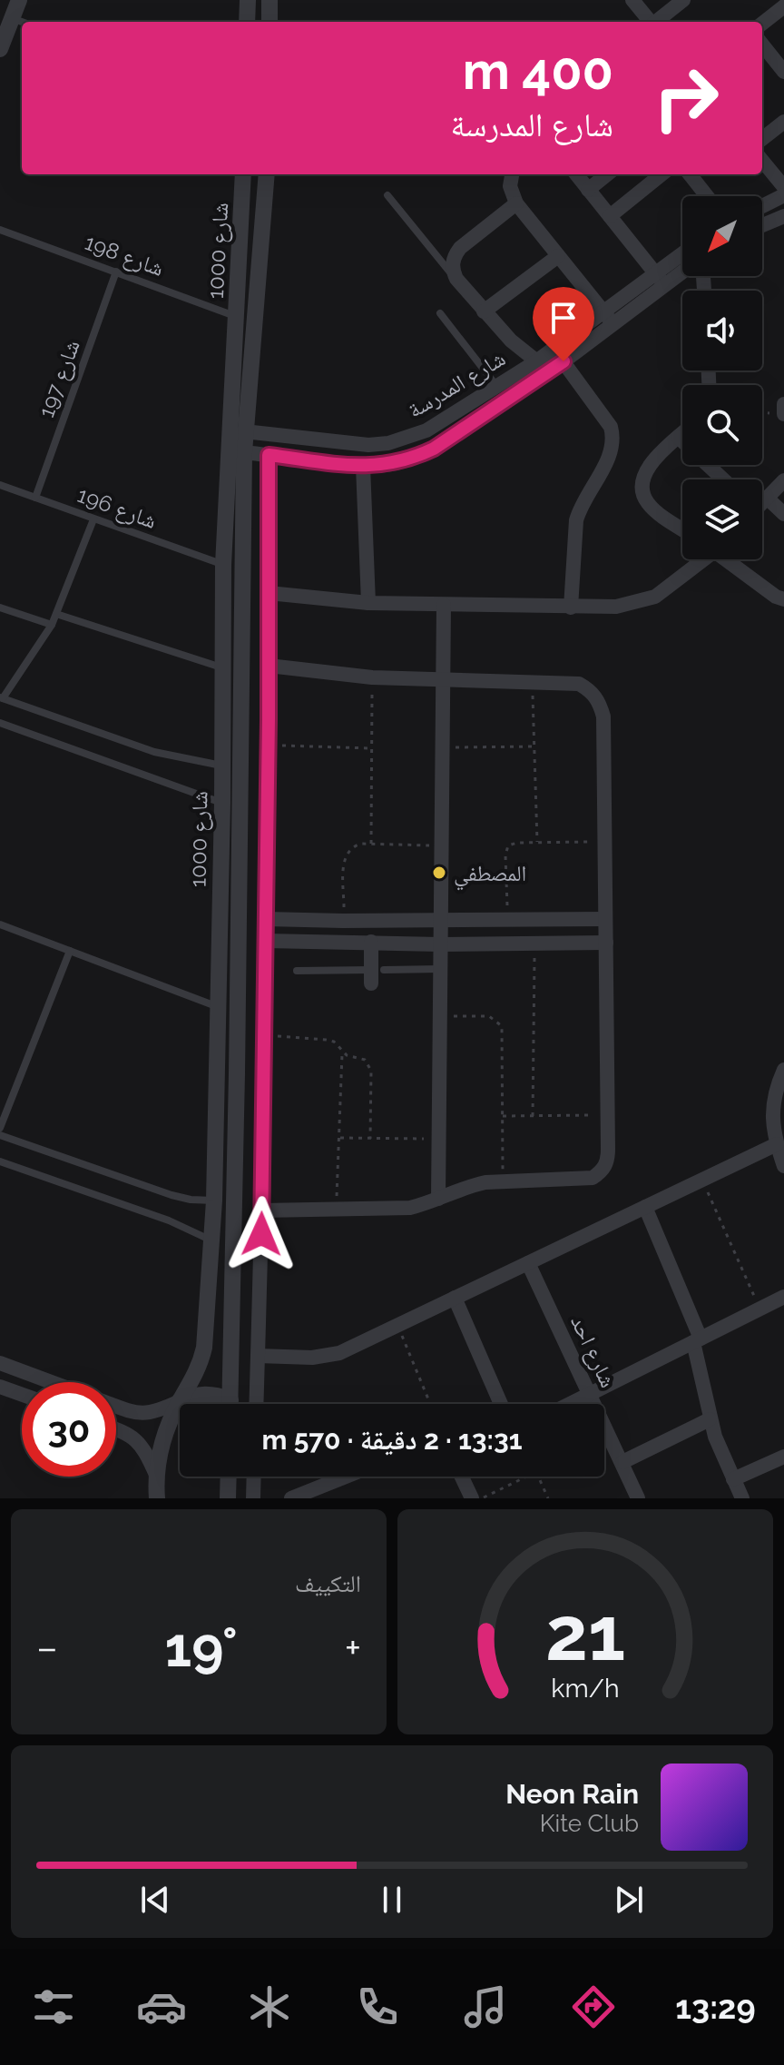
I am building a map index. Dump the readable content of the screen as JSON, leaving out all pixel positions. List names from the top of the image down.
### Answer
{
  "streets": {
    "street": ["شارع 1000", "شارع المدرسة", "شارع احد"],
    "lane": ["شارع 198", "شارع 197", "شارع 196"]
  },
  "crossings": [
    ["شارع 1000", "شارع 198"],
    ["شارع 1000", "شارع المدرسة"],
    ["شارع 1000", "شارع 196"],
    ["شارع 198", "شارع 197"],
    ["شارع 197", "شارع 196"]
  ],
  "places": ["المصطفي"],
  "north": "bottom left",
  "page": {
    "turn": ["400 m", "شارع المدرسة"],
    "limit": "30",
    "trip": "13:31 · 2 دقيقة · 570 m",
    "tile": "التكييف",
    "heat": ["−", "19°", "+"],
    "song": ["Neon Rain", "Kite Club"],
    "tabs": "13:29",
    "gauge": ["21", "km/h"]
  }
}
